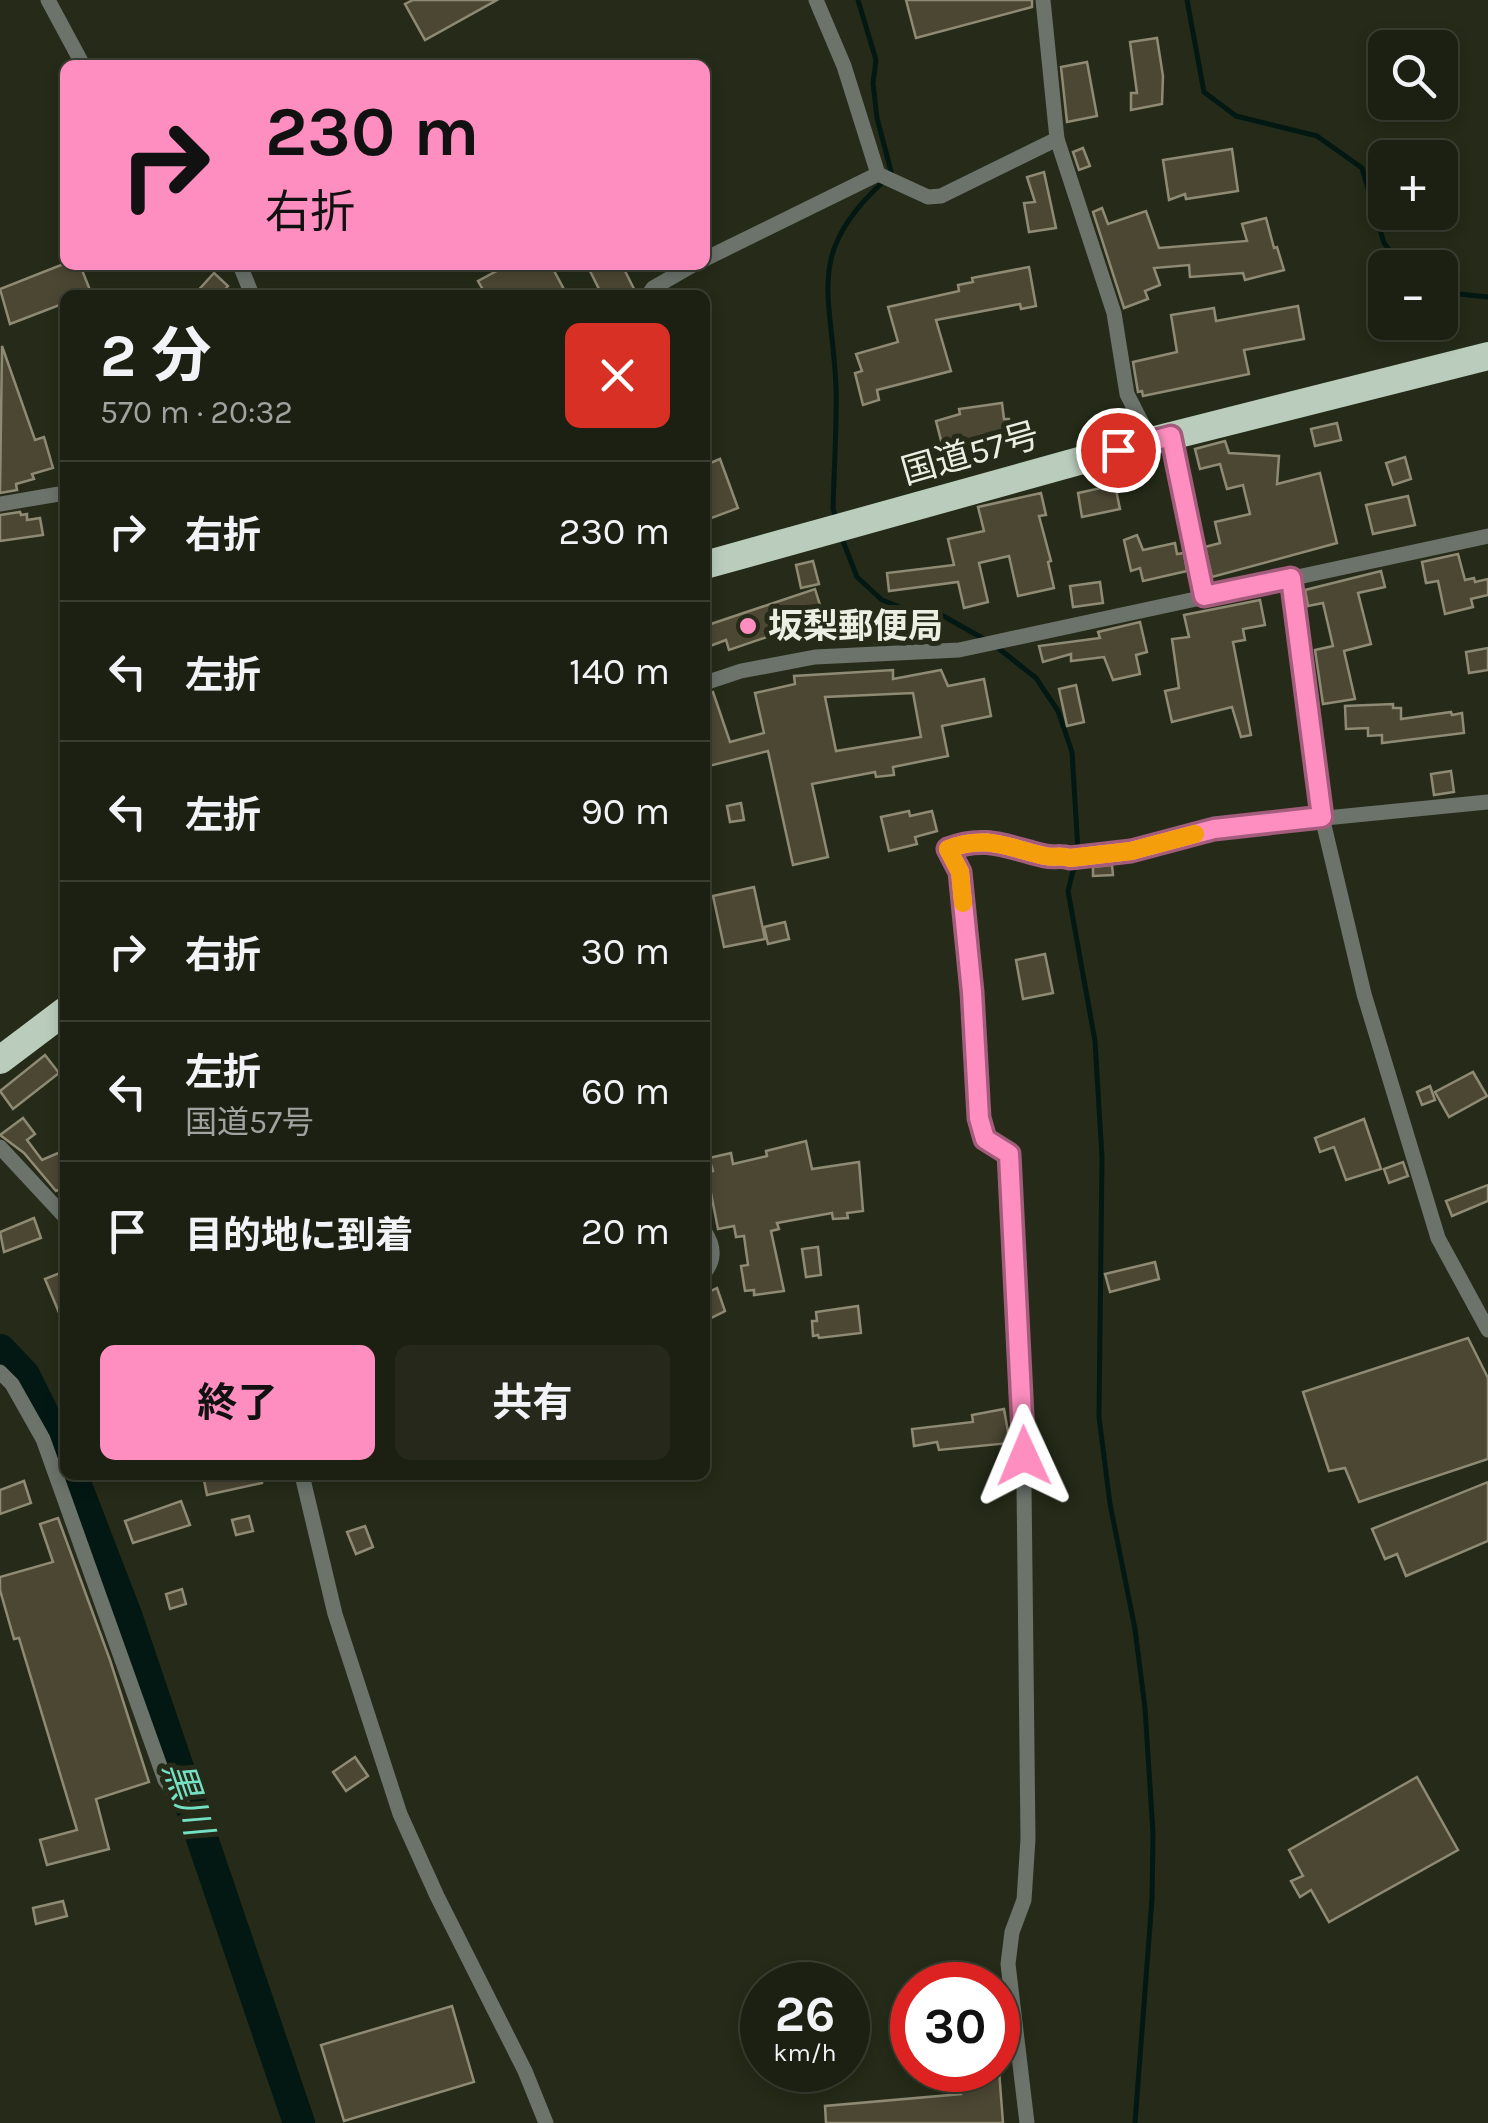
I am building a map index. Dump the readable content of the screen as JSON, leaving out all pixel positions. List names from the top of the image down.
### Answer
{
  "streets": {
    "highway": ["国道57号"]
  },
  "water": ["黒川"],
  "places": ["坂梨郵便局"],
  "page": {
    "map_buttons": ["+", "−"],
    "turn": ["230 m", "右折"],
    "heading": ["2 分", "570 m · 20:32"],
    "list": [
      {
        "name": "右折",
        "value": "230 m"
      },
      {
        "name": "左折",
        "value": "140 m"
      },
      {
        "name": "左折",
        "value": "90 m"
      },
      {
        "name": "右折",
        "value": "30 m"
      },
      {
        "name": "左折",
        "note": "国道57号",
        "value": "60 m"
      },
      {
        "name": "目的地に到着",
        "value": "20 m"
      }
    ],
    "buttons": ["終了", "共有"],
    "speed": "26 km/h",
    "limit": "30"
  }
}
